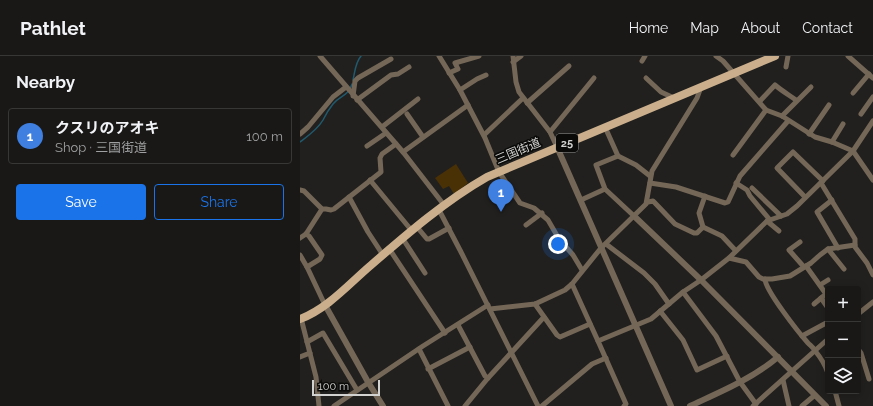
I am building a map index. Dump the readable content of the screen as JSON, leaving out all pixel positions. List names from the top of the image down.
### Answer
{
  "streets": {
    "main road": ["25", "三国街道"]
  },
  "scale_bar": "100 m",
  "page": {
    "header": "Pathlet",
    "nav": [
      "Home",
      "Map",
      "About",
      "Contact"
    ],
    "heading": "Nearby",
    "list": [
      {
        "mark": "1",
        "name": "クスリのアオキ",
        "note": "Shop · 三国街道",
        "value": "100 m"
      }
    ],
    "buttons": ["Save", "Share"],
    "pins": "1",
    "map_buttons": ["+", "−"],
    "scale": "100 m"
  }
}
